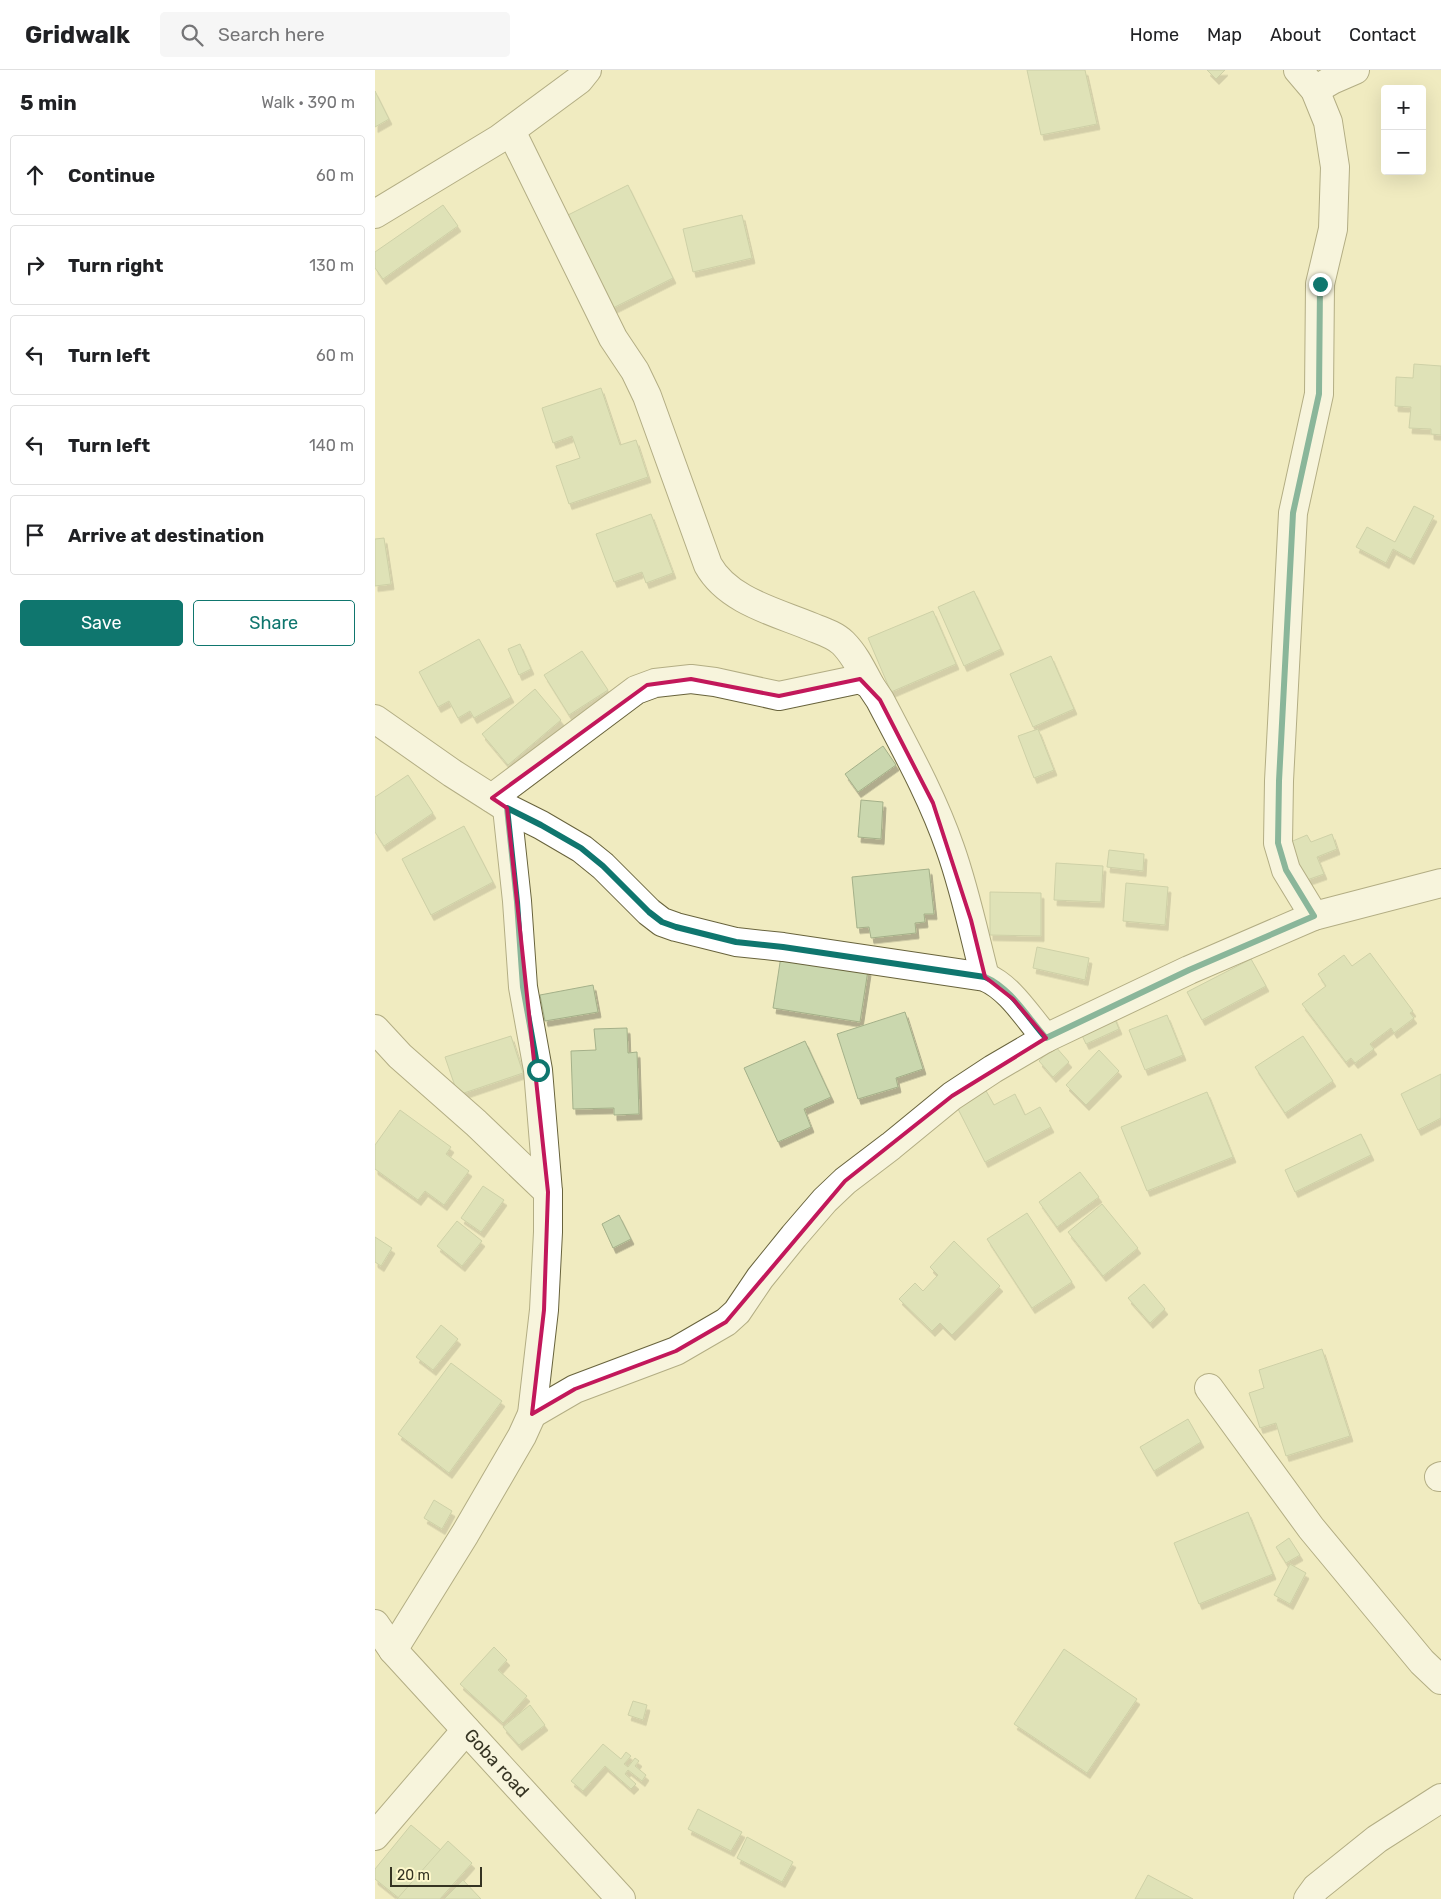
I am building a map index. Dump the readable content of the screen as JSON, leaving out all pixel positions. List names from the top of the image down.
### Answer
{
  "streets": {
    "street": ["Goba road"]
  },
  "scale_bar": "20 m",
  "page": {
    "header": "Gridwalk",
    "search": "Search here",
    "nav": [
      "Home",
      "Map",
      "About",
      "Contact"
    ],
    "heading": ["5 min", "Walk · 390 m"],
    "map_buttons": ["+", "−"],
    "list": [
      ["Continue", "60 m"],
      ["Turn right", "130 m"],
      ["Turn left", "60 m"],
      ["Turn left", "140 m"],
      "Arrive at destination"
    ],
    "buttons": ["Save", "Share"],
    "scale": "20 m"
  }
}
